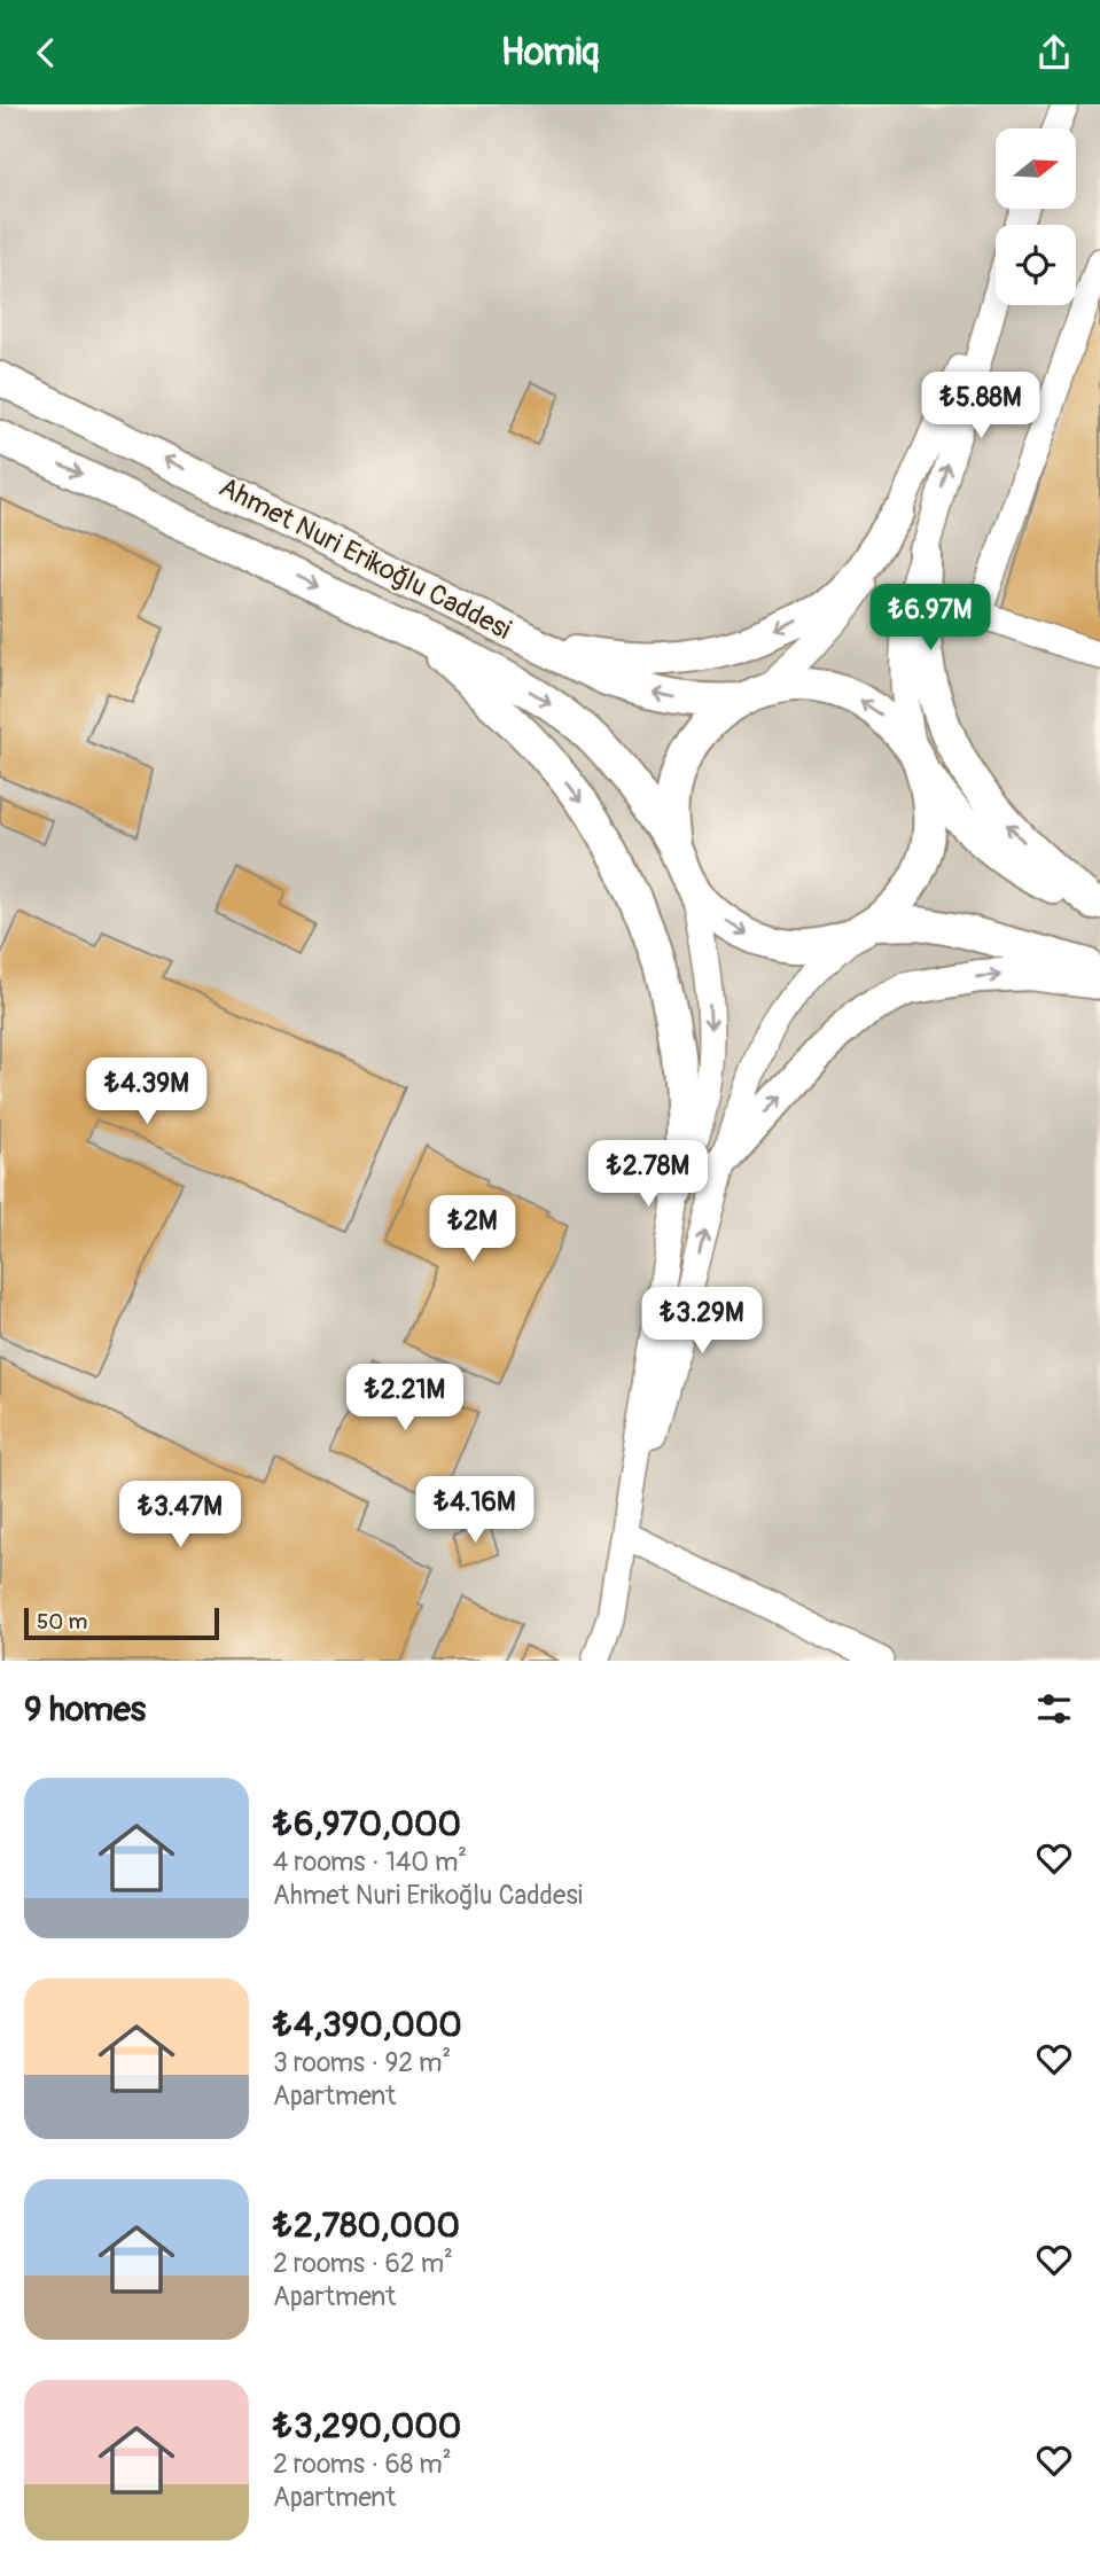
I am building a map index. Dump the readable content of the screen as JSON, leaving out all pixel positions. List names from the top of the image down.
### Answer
{
  "streets": {
    "main road": ["Ahmet Nuri Erikoğlu Caddesi"]
  },
  "scale_bar": "50 m",
  "north": "right",
  "page": {
    "header": "Homiq",
    "price": [
      "₺5.88M",
      "₺6.97M",
      "₺4.39M",
      "₺2.78M",
      "₺2M",
      "₺3.29M",
      "₺2.21M",
      "₺4.16M",
      "₺3.47M"
    ],
    "scale": "50 m",
    "heading": "9 homes",
    "list": [
      {
        "name": "₺6,970,000",
        "note": "4 rooms · 140 m² · Ahmet Nuri Erikoğlu Caddesi"
      },
      {
        "name": "₺4,390,000",
        "note": "3 rooms · 92 m² · Apartment"
      },
      {
        "name": "₺2,780,000",
        "note": "2 rooms · 62 m² · Apartment"
      },
      {
        "name": "₺3,290,000",
        "note": "2 rooms · 68 m² · Apartment"
      }
    ]
  }
}
